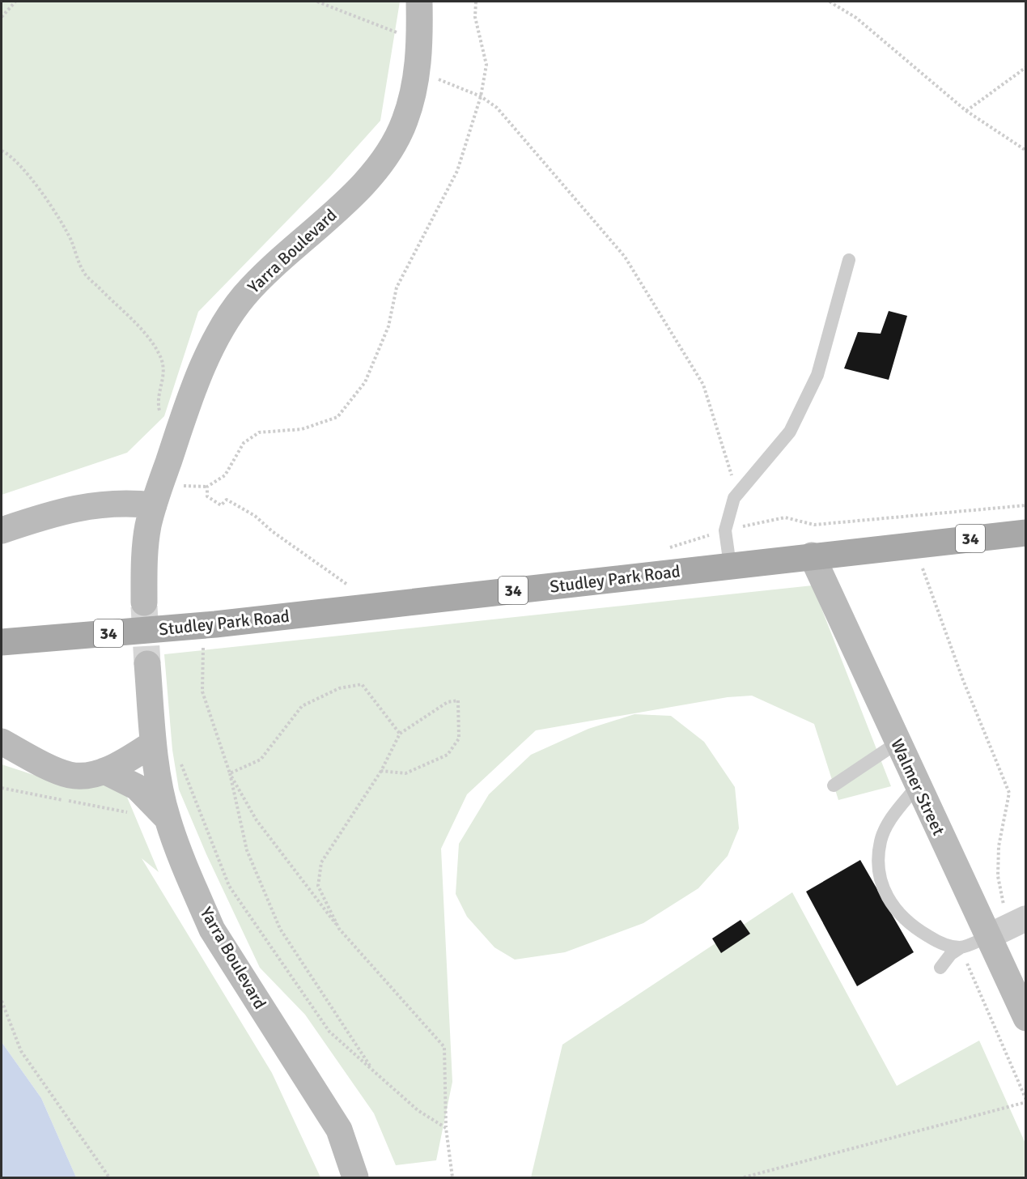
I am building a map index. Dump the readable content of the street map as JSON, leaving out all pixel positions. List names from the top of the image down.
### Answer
{
  "streets": {
    "main road": [
      "Yarra Boulevard",
      "34",
      "Studley Park Road",
      "Walmer Street"
    ]
  },
  "crossings": [
    ["Studley Park Road", "Walmer Street"]
  ]
}
